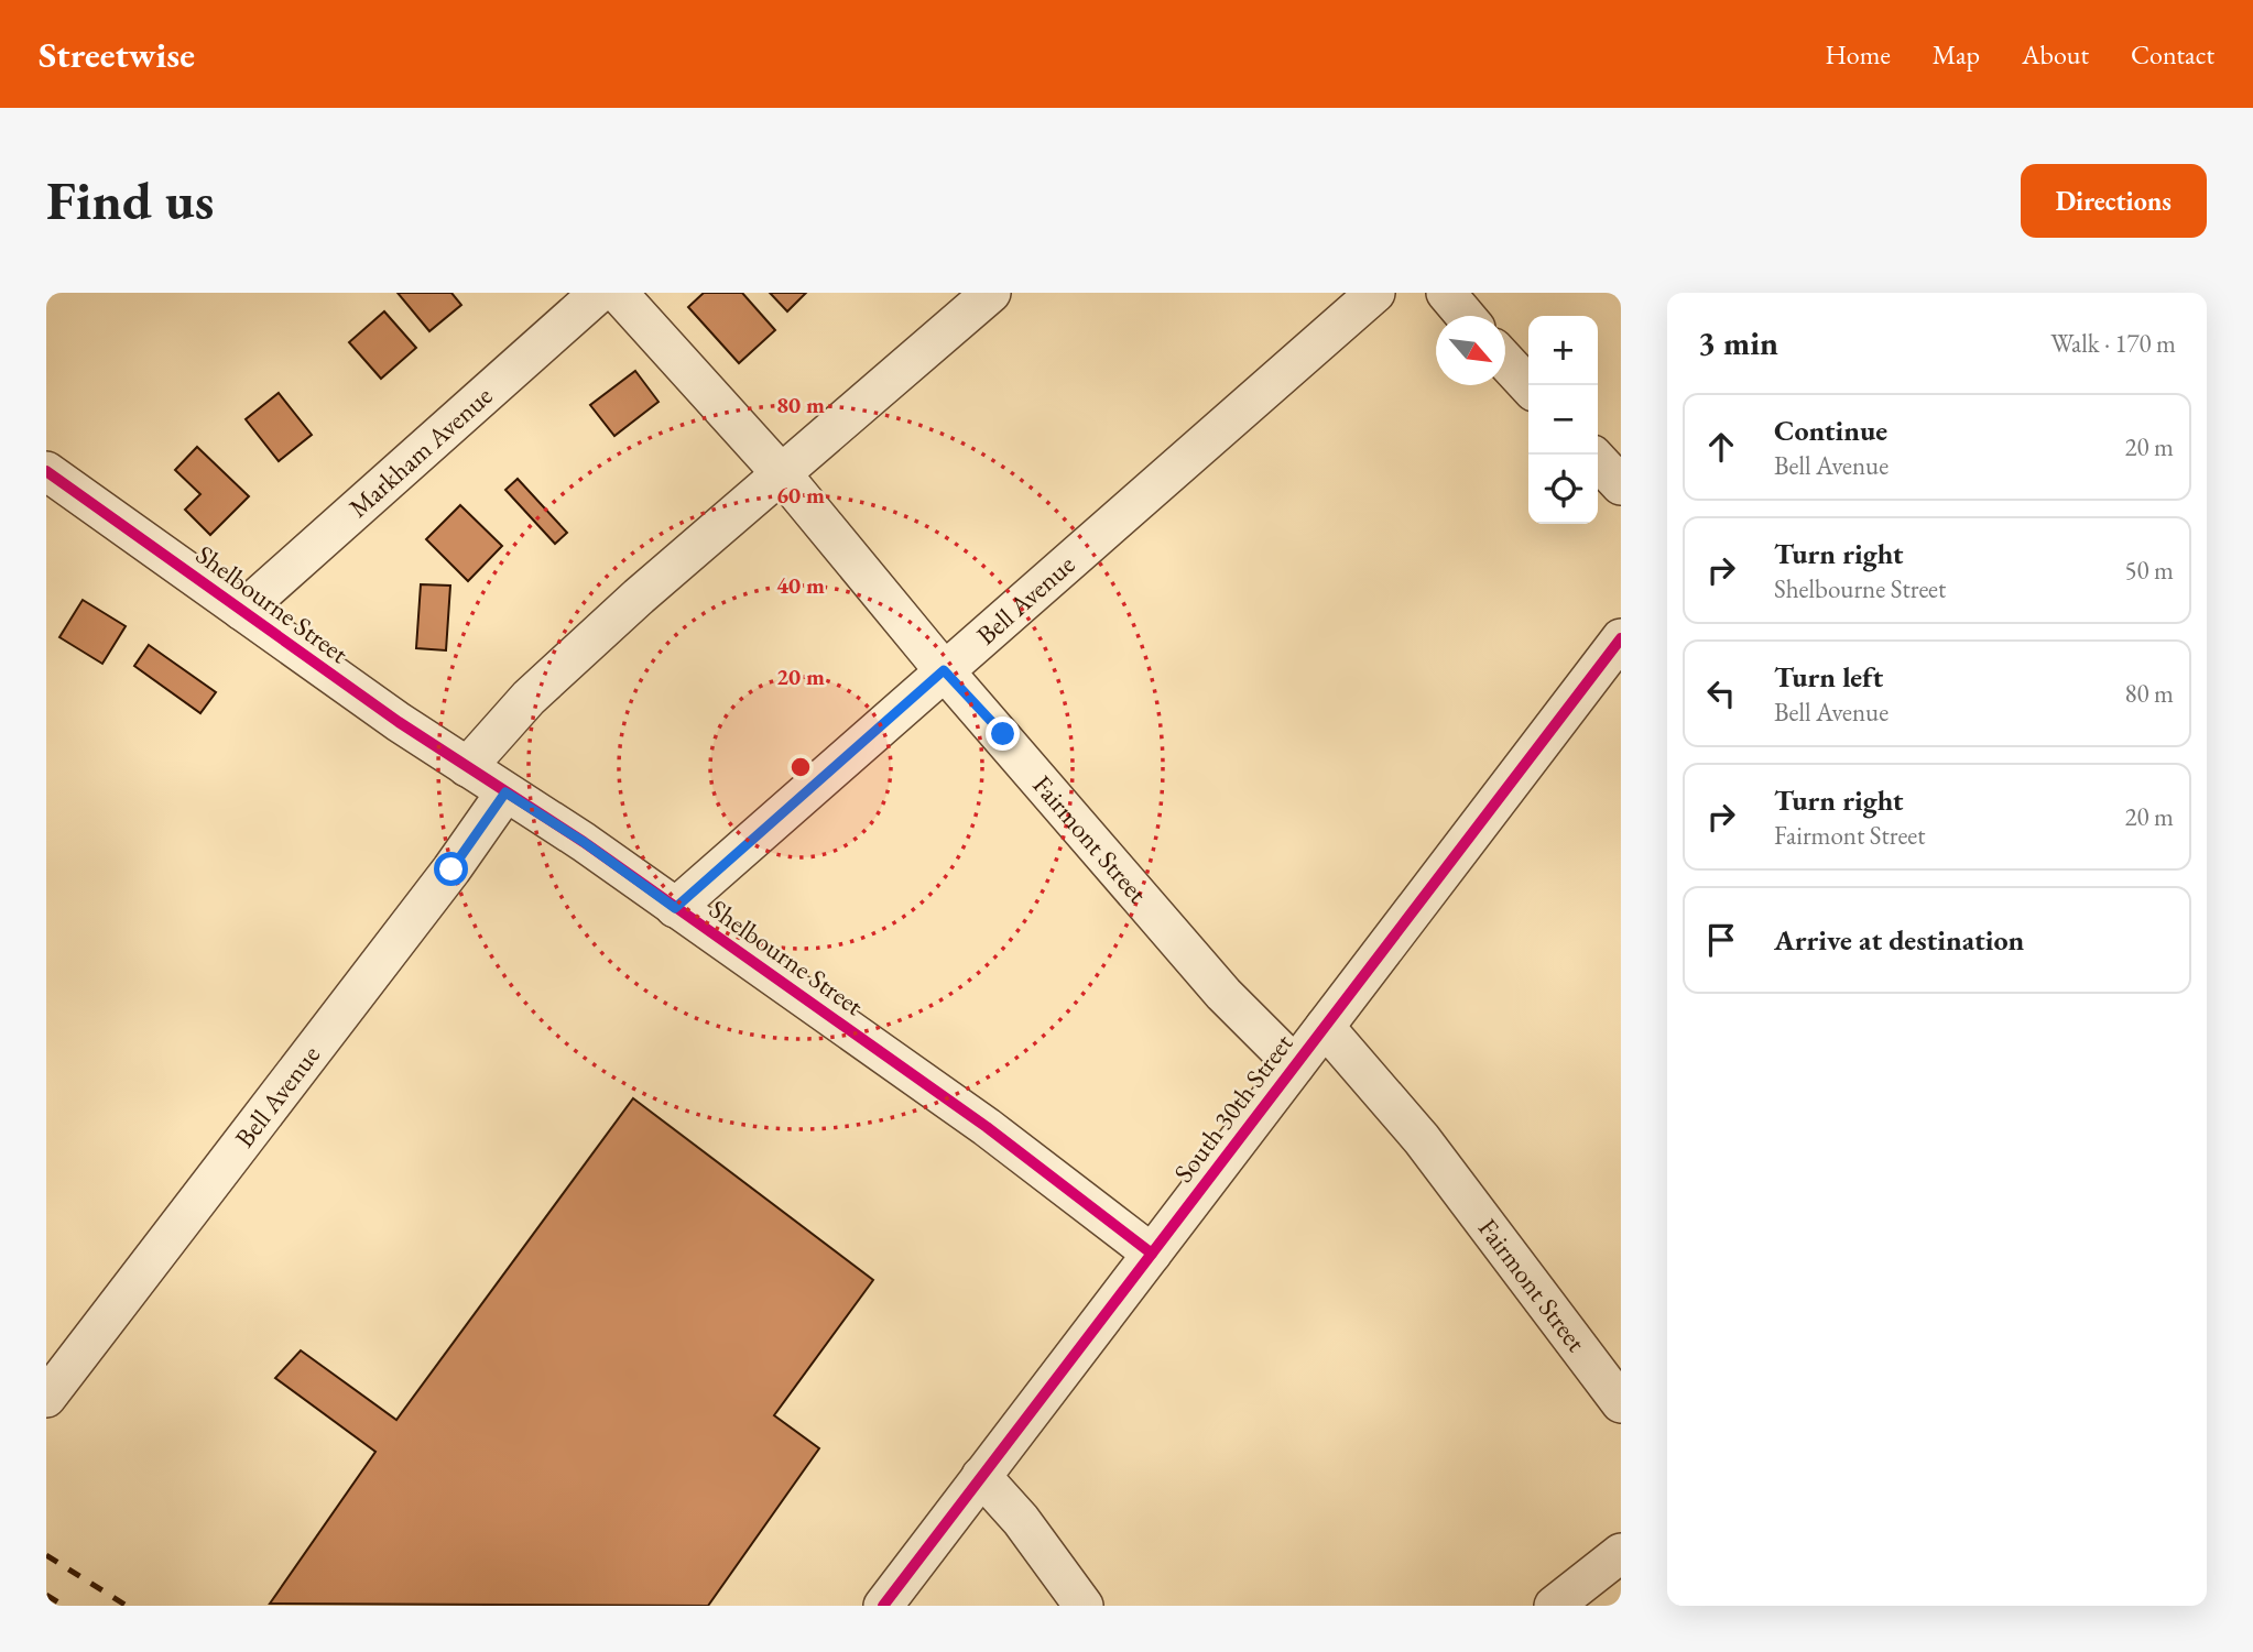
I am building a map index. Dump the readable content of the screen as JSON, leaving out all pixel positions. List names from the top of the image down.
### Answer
{
  "streets": {
    "street": [
      "Markham Avenue",
      "Bell Avenue",
      "Shelbourne Street",
      "Fairmont Street",
      "South 30th Street"
    ]
  },
  "crossings": [
    ["Markham Avenue", "Shelbourne Street"],
    ["Bell Avenue", "Shelbourne Street"],
    ["Bell Avenue", "Fairmont Street"],
    ["Shelbourne Street", "South 30th Street"],
    ["Fairmont Street", "South 30th Street"]
  ],
  "north": "bottom right",
  "page": {
    "header": "Streetwise",
    "nav": [
      "Home",
      "Map",
      "About",
      "Contact"
    ],
    "buttons": "Directions",
    "title": "Find us",
    "heading": ["3 min", "Walk · 170 m"],
    "map_buttons": ["+", "−"],
    "list": [
      ["Continue", "Bell Avenue", "20 m"],
      ["Turn right", "Shelbourne Street", "50 m"],
      ["Turn left", "Bell Avenue", "80 m"],
      ["Turn right", "Fairmont Street", "20 m"],
      "Arrive at destination"
    ]
  },
  "rings": [
    "80 m",
    "60 m",
    "40 m",
    "20 m"
  ]
}
